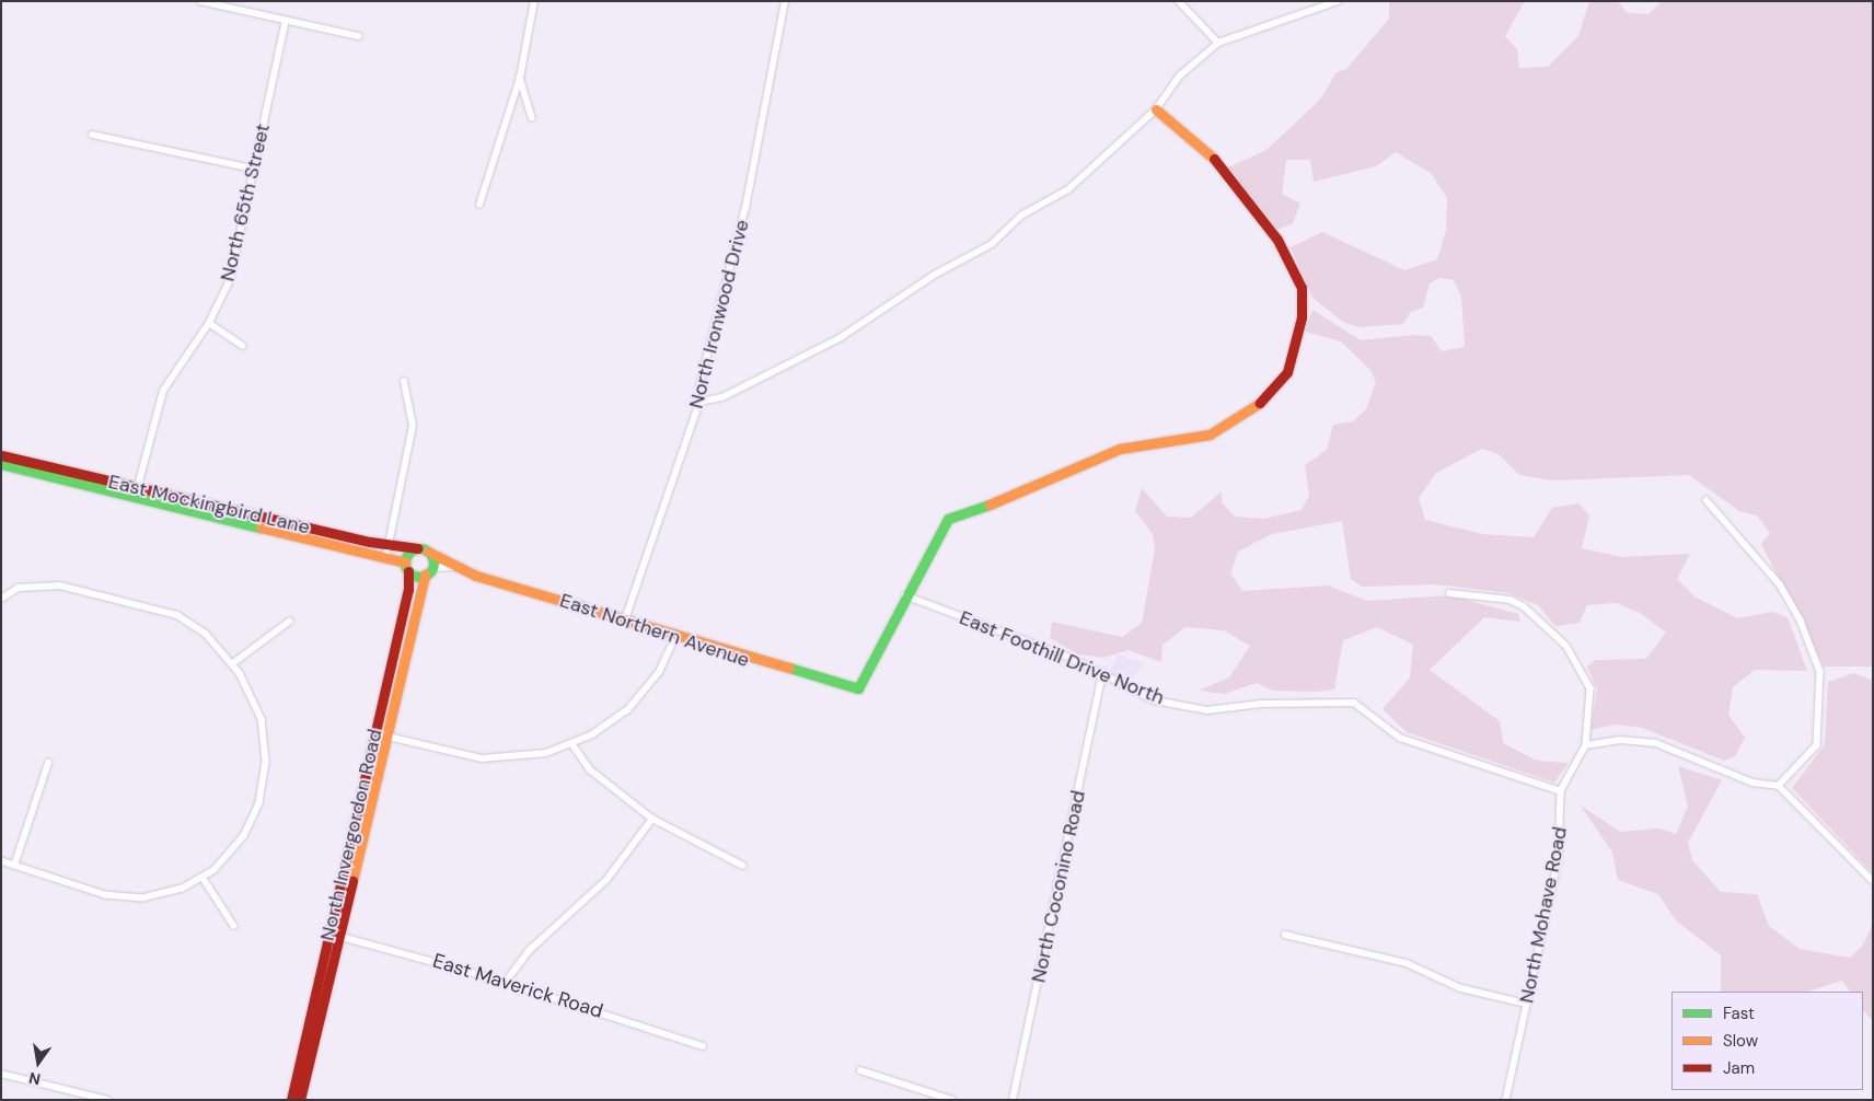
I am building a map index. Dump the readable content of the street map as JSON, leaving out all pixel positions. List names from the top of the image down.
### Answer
{
  "streets": {
    "street": [
      "North 65th Street",
      "North Ironwood Drive",
      "East Mockingbird Lane",
      "East Northern Avenue",
      "East Foothill Drive North",
      "North Invergordon Road",
      "North Coconino Road",
      "North Mohave Road",
      "East Maverick Road"
    ]
  },
  "crossings": [
    ["North 65th Street", "East Mockingbird Lane"],
    ["North Ironwood Drive", "East Northern Avenue"],
    ["East Mockingbird Lane", "East Northern Avenue"],
    ["East Mockingbird Lane", "North Invergordon Road"],
    ["East Northern Avenue", "East Foothill Drive North"],
    ["East Northern Avenue", "North Invergordon Road"],
    ["East Foothill Drive North", "North Coconino Road"],
    ["East Foothill Drive North", "North Mohave Road"],
    ["North Invergordon Road", "East Maverick Road"]
  ],
  "legend": ["Fast", "Slow", "Jam"],
  "north": "bottom"
}
